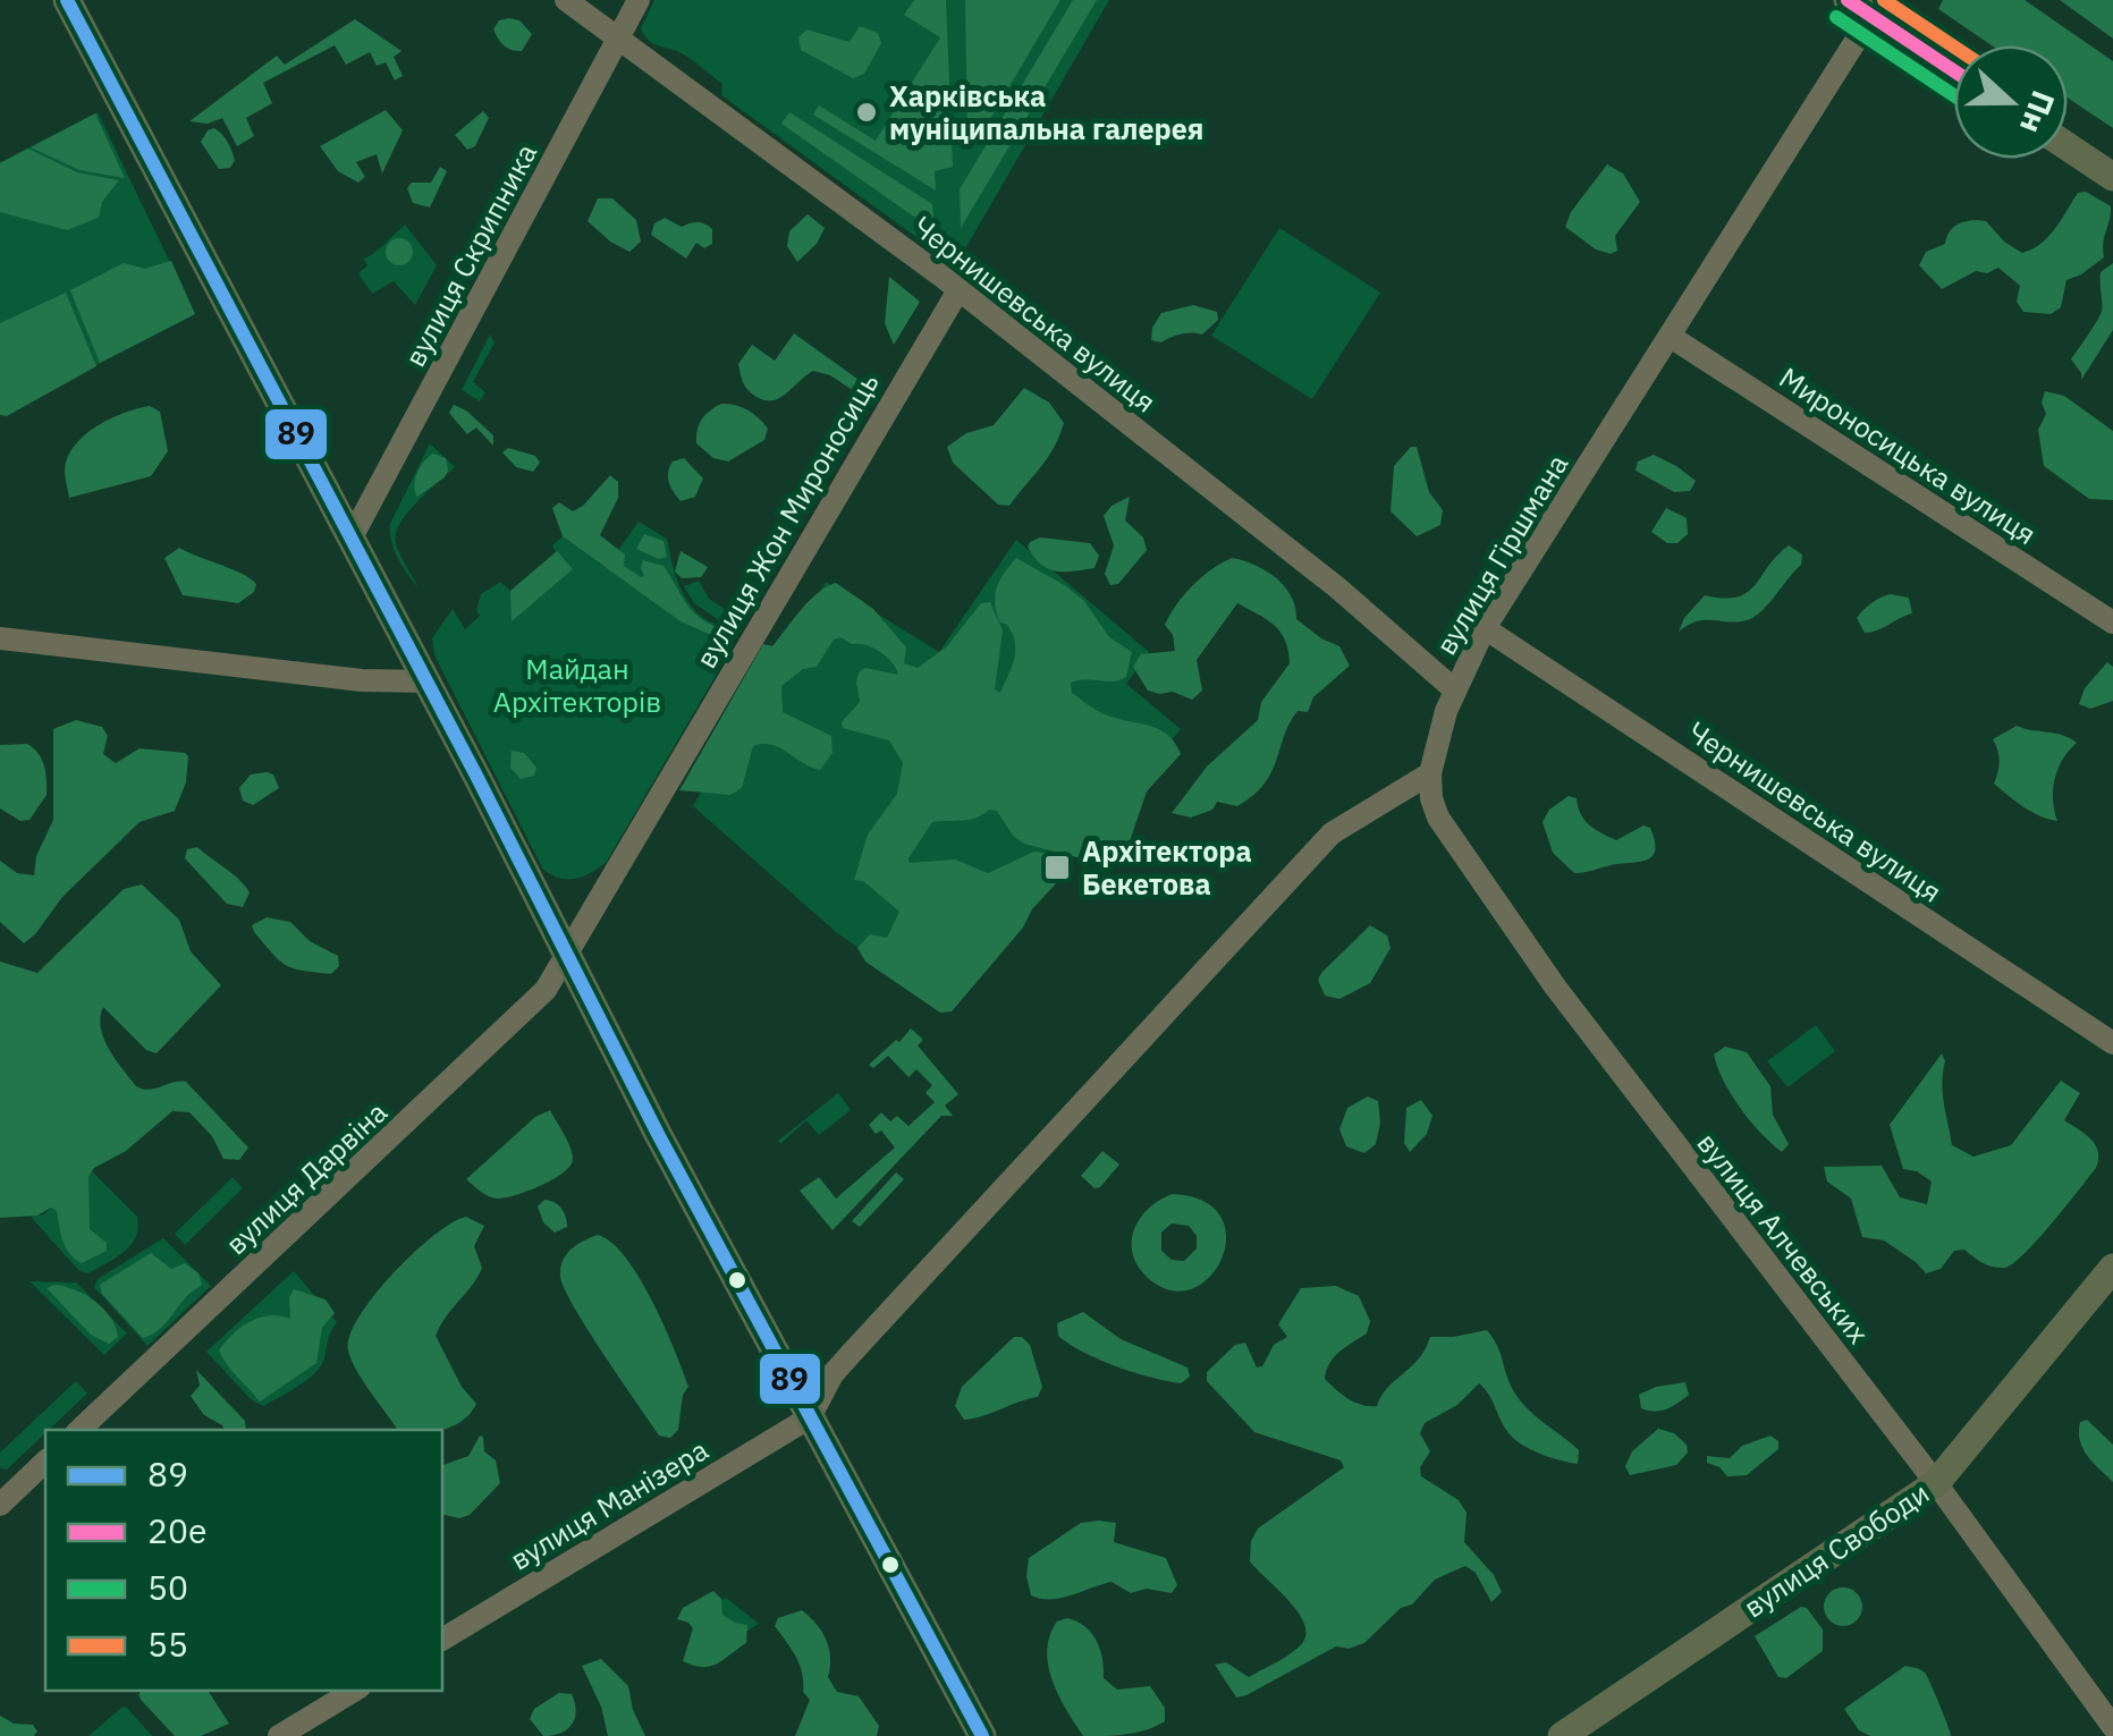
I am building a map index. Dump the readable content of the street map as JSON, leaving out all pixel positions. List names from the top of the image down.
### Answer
{
  "streets": {
    "main road": ["вулиця Свободи"],
    "street": [
      "вулиця Скрипника",
      "Чернишевська вулиця",
      "Мироносицька вулиця",
      "вулиця Жон Мироносиць",
      "вулиця Гіршмана",
      "вулиця Дарвіна",
      "вулиця Алчевських",
      "вулиця Манізера"
    ]
  },
  "crossings": [
    ["вулиця Скрипника", "Чернишевська вулиця"],
    ["Чернишевська вулиця", "вулиця Жон Мироносиць"],
    ["Чернишевська вулиця", "вулиця Гіршмана"],
    ["Мироносицька вулиця", "вулиця Гіршмана"],
    ["вулиця Жон Мироносиць", "вулиця Дарвіна"],
    ["вулиця Гіршмана", "вулиця Алчевських"],
    ["вулиця Алчевських", "вулиця Свободи"]
  ],
  "parks": ["Майдан Архітекторів"],
  "places": {
    "other": ["Харківська муніципальна галерея"],
    "transit": ["Архітектора Бекетова"]
  },
  "lines": [
    "transit line 89",
    "transit line 20е",
    "transit line 55",
    "transit line 50"
  ],
  "legend": [
    "89",
    "20е",
    "50",
    "55"
  ],
  "north": "right"
}
